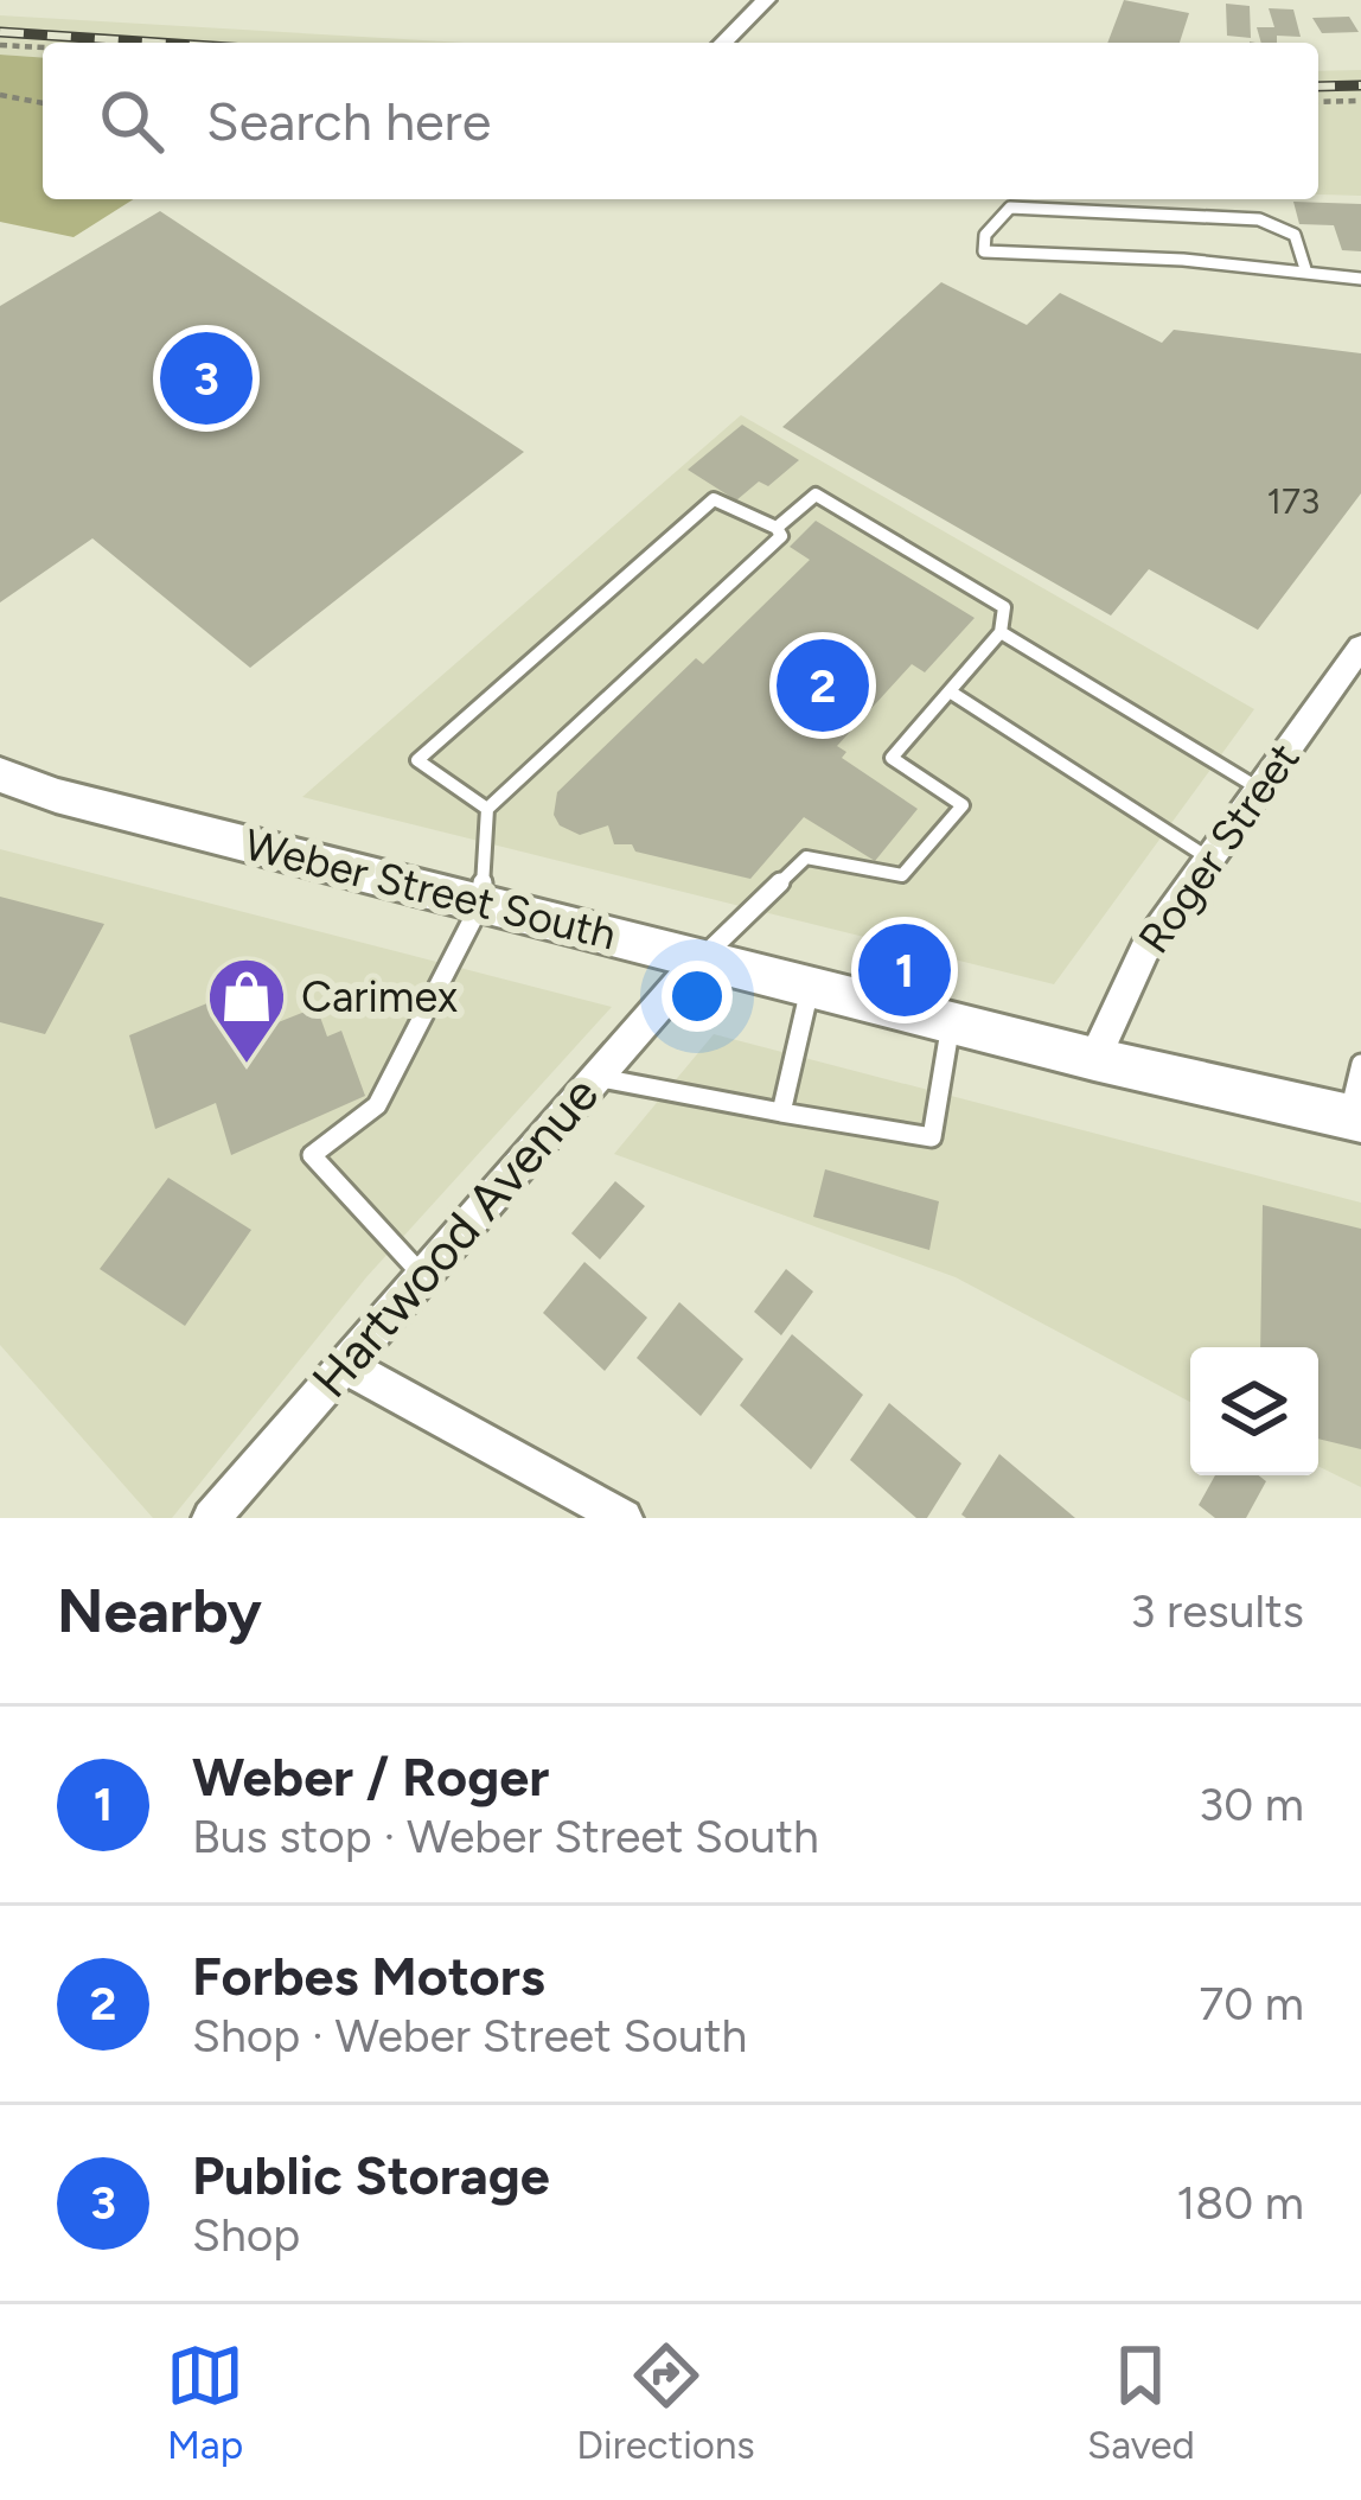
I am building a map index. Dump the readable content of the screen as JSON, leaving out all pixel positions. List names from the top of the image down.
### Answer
{
  "streets": {
    "main road": ["Weber Street South"],
    "street": ["Roger Street", "Hartwood Avenue"]
  },
  "crossings": [
    ["Roger Street", "Weber Street South"],
    ["Weber Street South", "Hartwood Avenue"]
  ],
  "places": {
    "shop": ["Carimex"]
  },
  "house_numbers": ["173"],
  "page": {
    "search": "Search here",
    "pins": ["3", "2", "1"],
    "heading": ["Nearby", "3 results"],
    "list": [
      {
        "mark": "1",
        "name": "Weber / Roger",
        "note": "Bus stop · Weber Street South",
        "value": "30 m"
      },
      {
        "mark": "2",
        "name": "Forbes Motors",
        "note": "Shop · Weber Street South",
        "value": "70 m"
      },
      {
        "mark": "3",
        "name": "Public Storage",
        "note": "Shop",
        "value": "180 m"
      }
    ],
    "nav": ["Map", "Directions", "Saved"]
  }
}
